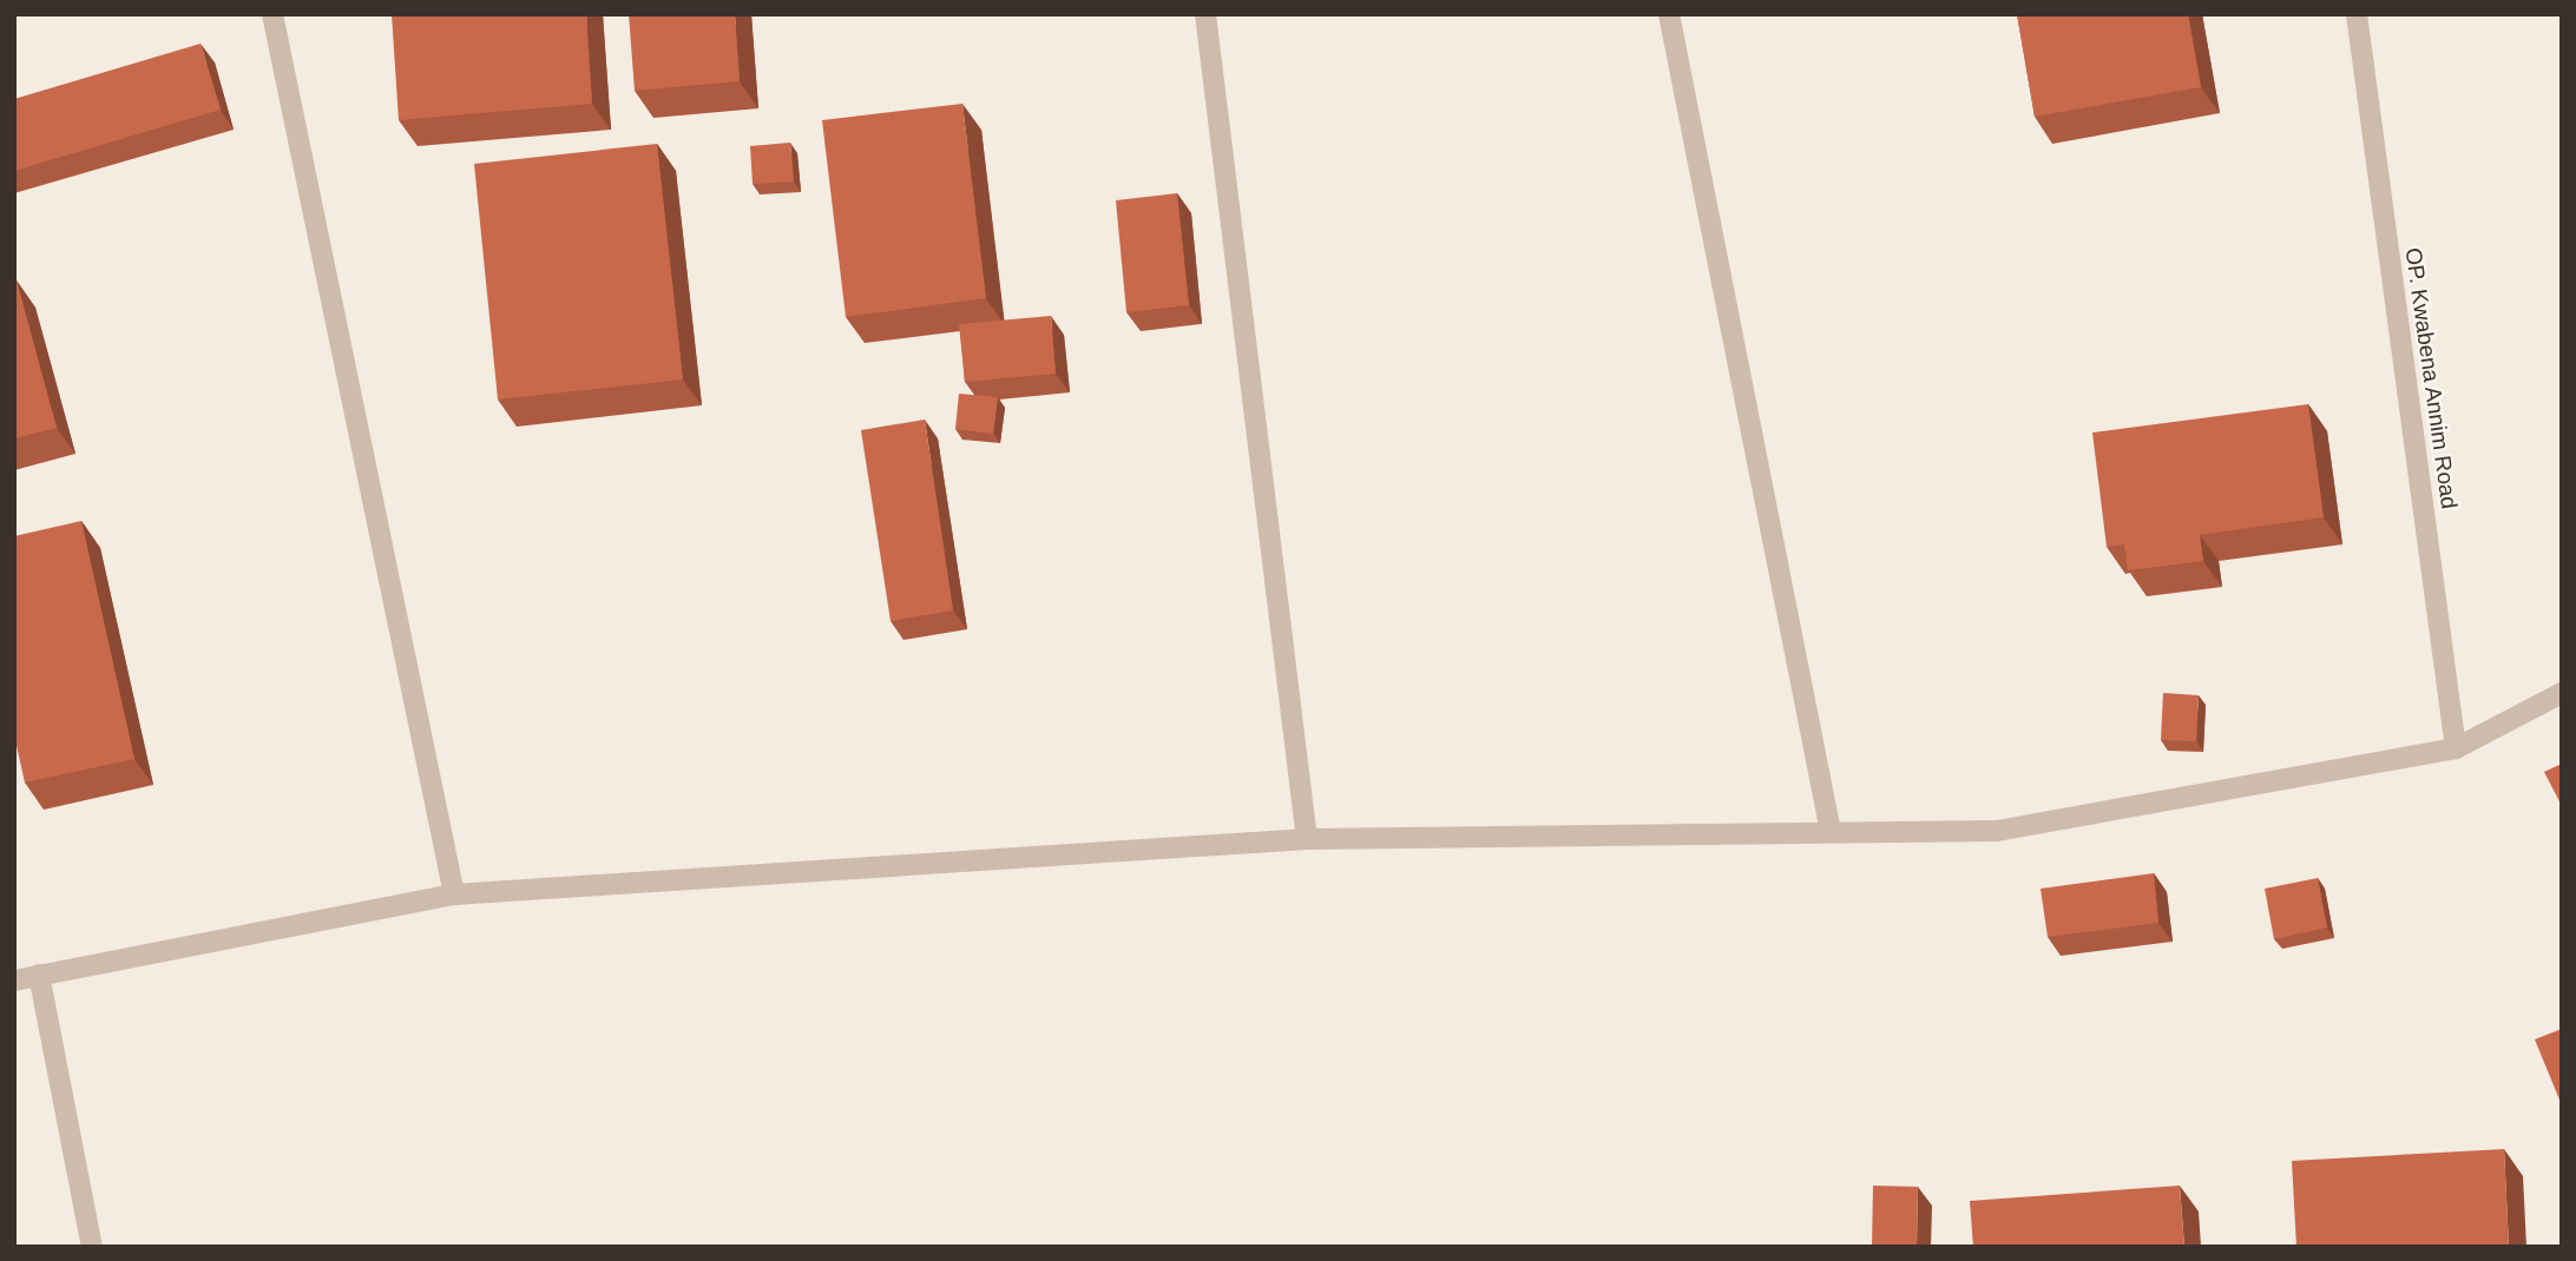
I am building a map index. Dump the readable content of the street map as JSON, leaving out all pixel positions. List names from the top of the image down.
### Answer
{
  "streets": {
    "street": ["OP. Kwabena Annim Road"]
  }
}
